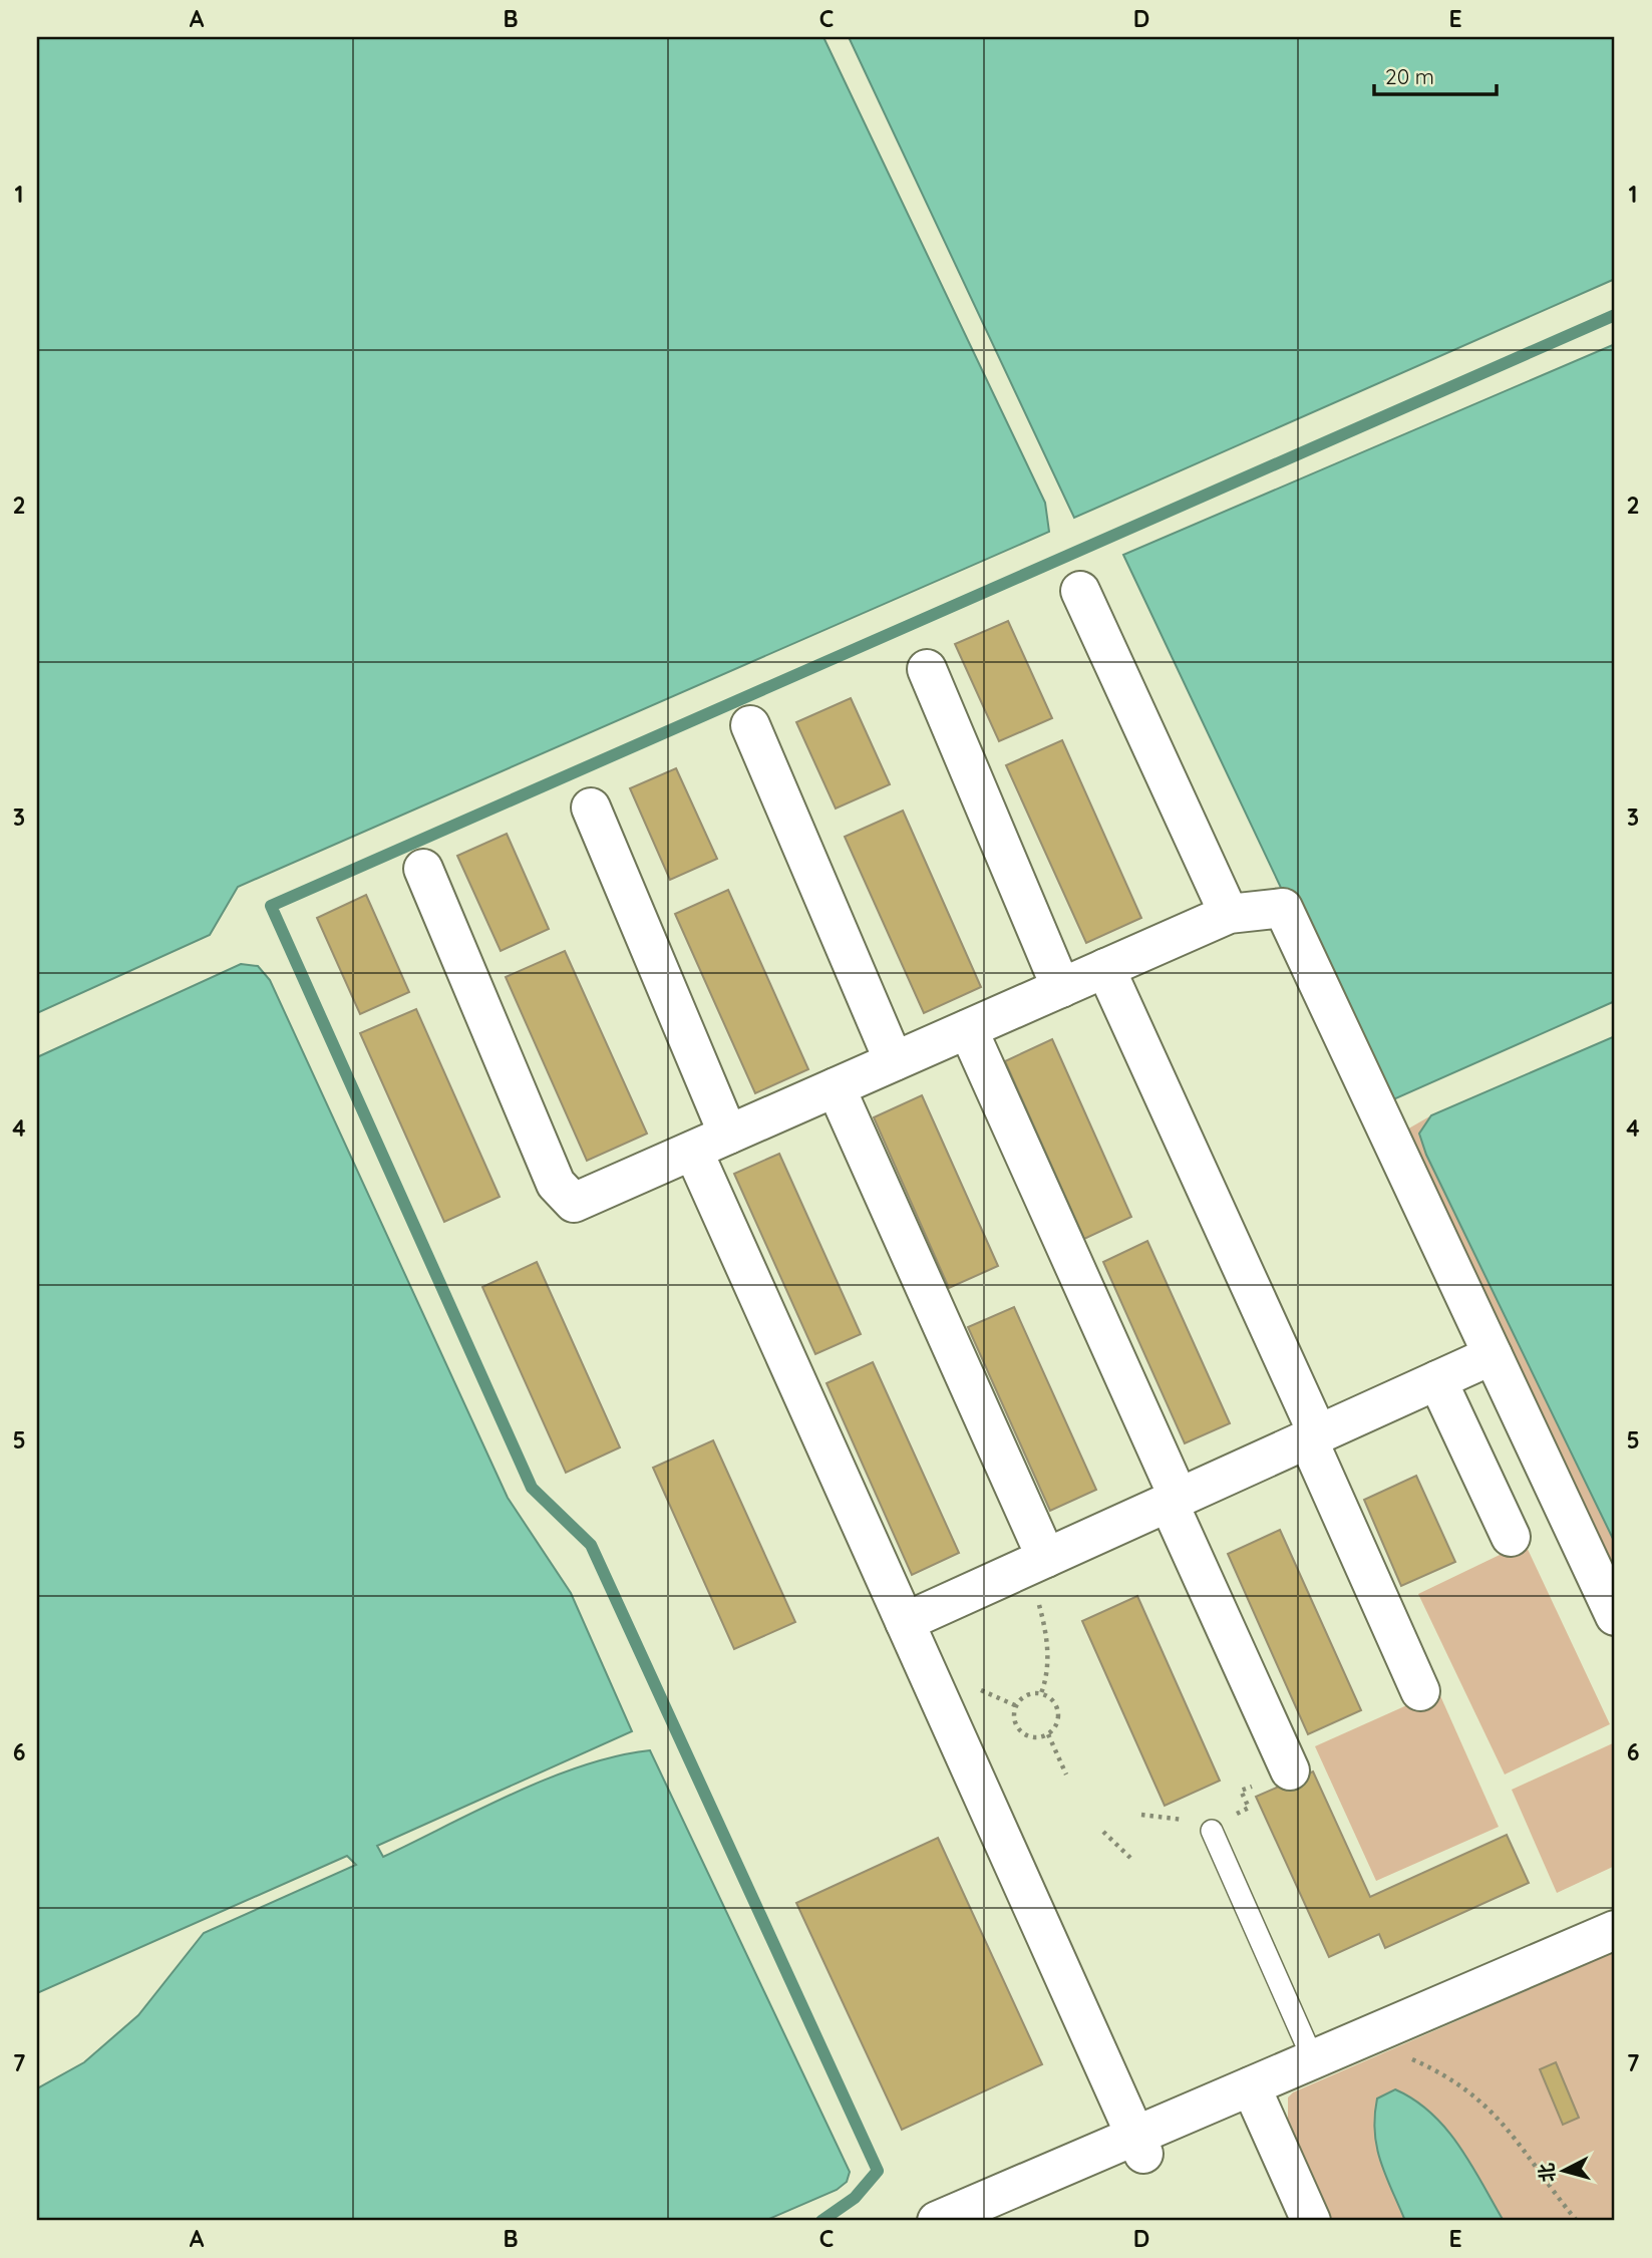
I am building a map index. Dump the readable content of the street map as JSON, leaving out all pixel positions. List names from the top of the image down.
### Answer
{
  "scale_bar": "20 m",
  "north": "left",
  "grid": {
    "columns": [
      "A",
      "B",
      "C",
      "D",
      "E"
    ],
    "rows": [
      "1",
      "2",
      "3",
      "4",
      "5",
      "6",
      "7"
    ]
  }
}
